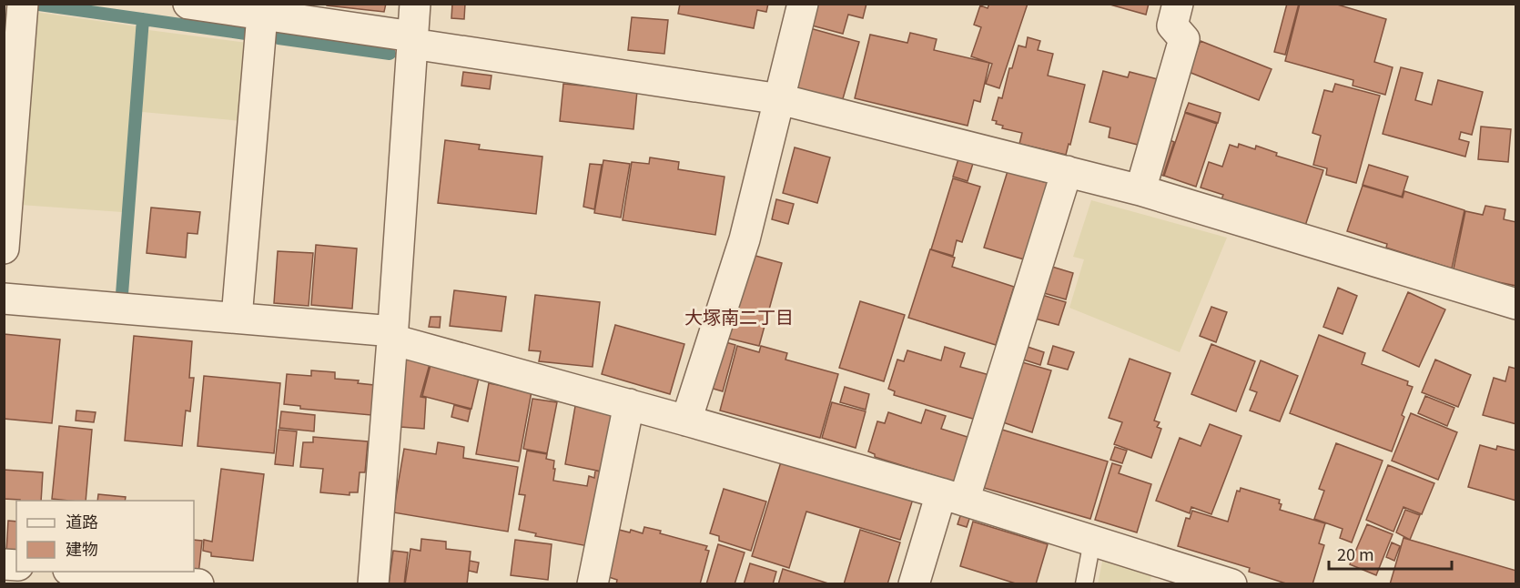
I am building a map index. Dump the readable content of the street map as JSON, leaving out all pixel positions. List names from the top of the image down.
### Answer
{
  "districts": ["大塚南二丁目"],
  "legend": ["道路", "建物"],
  "scale_bar": "20 m"
}
